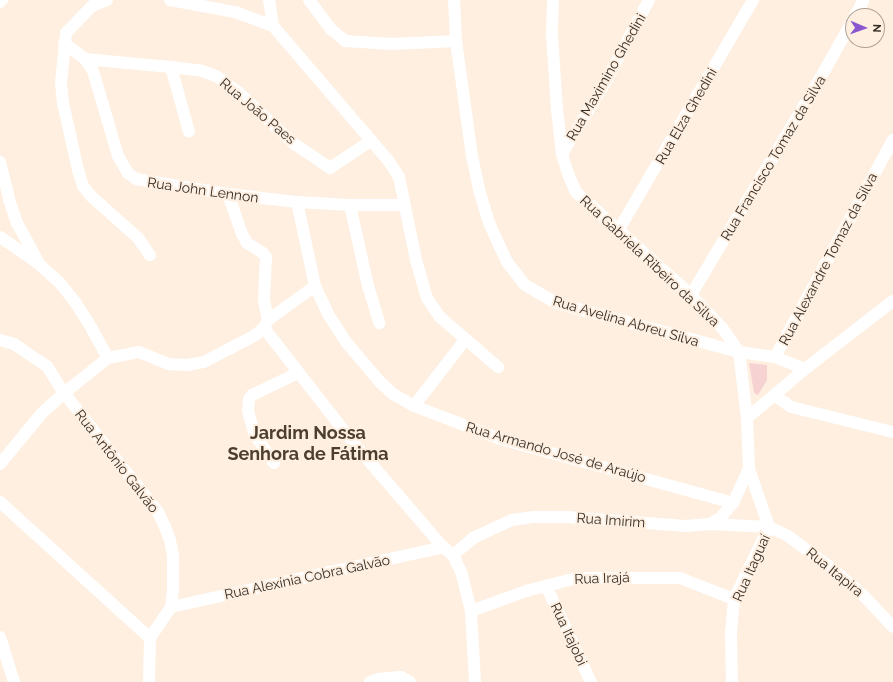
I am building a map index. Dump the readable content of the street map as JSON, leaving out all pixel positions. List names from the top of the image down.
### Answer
{
  "streets": {
    "street": [
      "Rua Maximino Ghedini",
      "Rua João Paes",
      "Rua Elza Ghedini",
      "Rua Francisco Tomaz da Silva",
      "Rua John Lennon",
      "Rua Alexandre Tomaz da Silva",
      "Rua Gabriela Ribeiro da Silva",
      "Rua Avelina Abreu Silva",
      "Rua Armando José de Araújo",
      "Rua Antônio Galvão",
      "Rua Imirim",
      "Rua Itaguaí",
      "Rua Itapira",
      "Rua Alexínia Cobra Galvão",
      "Rua Irajá",
      "Rua Itajobi"
    ]
  },
  "crossings": [
    ["Rua Maximino Ghedini", "Rua Gabriela Ribeiro da Silva"],
    ["Rua João Paes", "Rua John Lennon"],
    ["Rua Elza Ghedini", "Rua Gabriela Ribeiro da Silva"],
    ["Rua Francisco Tomaz da Silva", "Rua Gabriela Ribeiro da Silva"],
    ["Rua John Lennon", "Rua Armando José de Araújo"],
    ["Rua Alexandre Tomaz da Silva", "Rua Avelina Abreu Silva"],
    ["Rua Gabriela Ribeiro da Silva", "Rua Avelina Abreu Silva"],
    ["Rua Antônio Galvão", "Rua Alexínia Cobra Galvão"],
    ["Rua Imirim", "Rua Itapira"],
    ["Rua Itaguaí", "Rua Itapira"],
    ["Rua Itaguaí", "Rua Irajá"],
    ["Rua Irajá", "Rua Itajobi"]
  ],
  "districts": ["Jardim Nossa Senhora de Fátima"],
  "north": "right"
}
